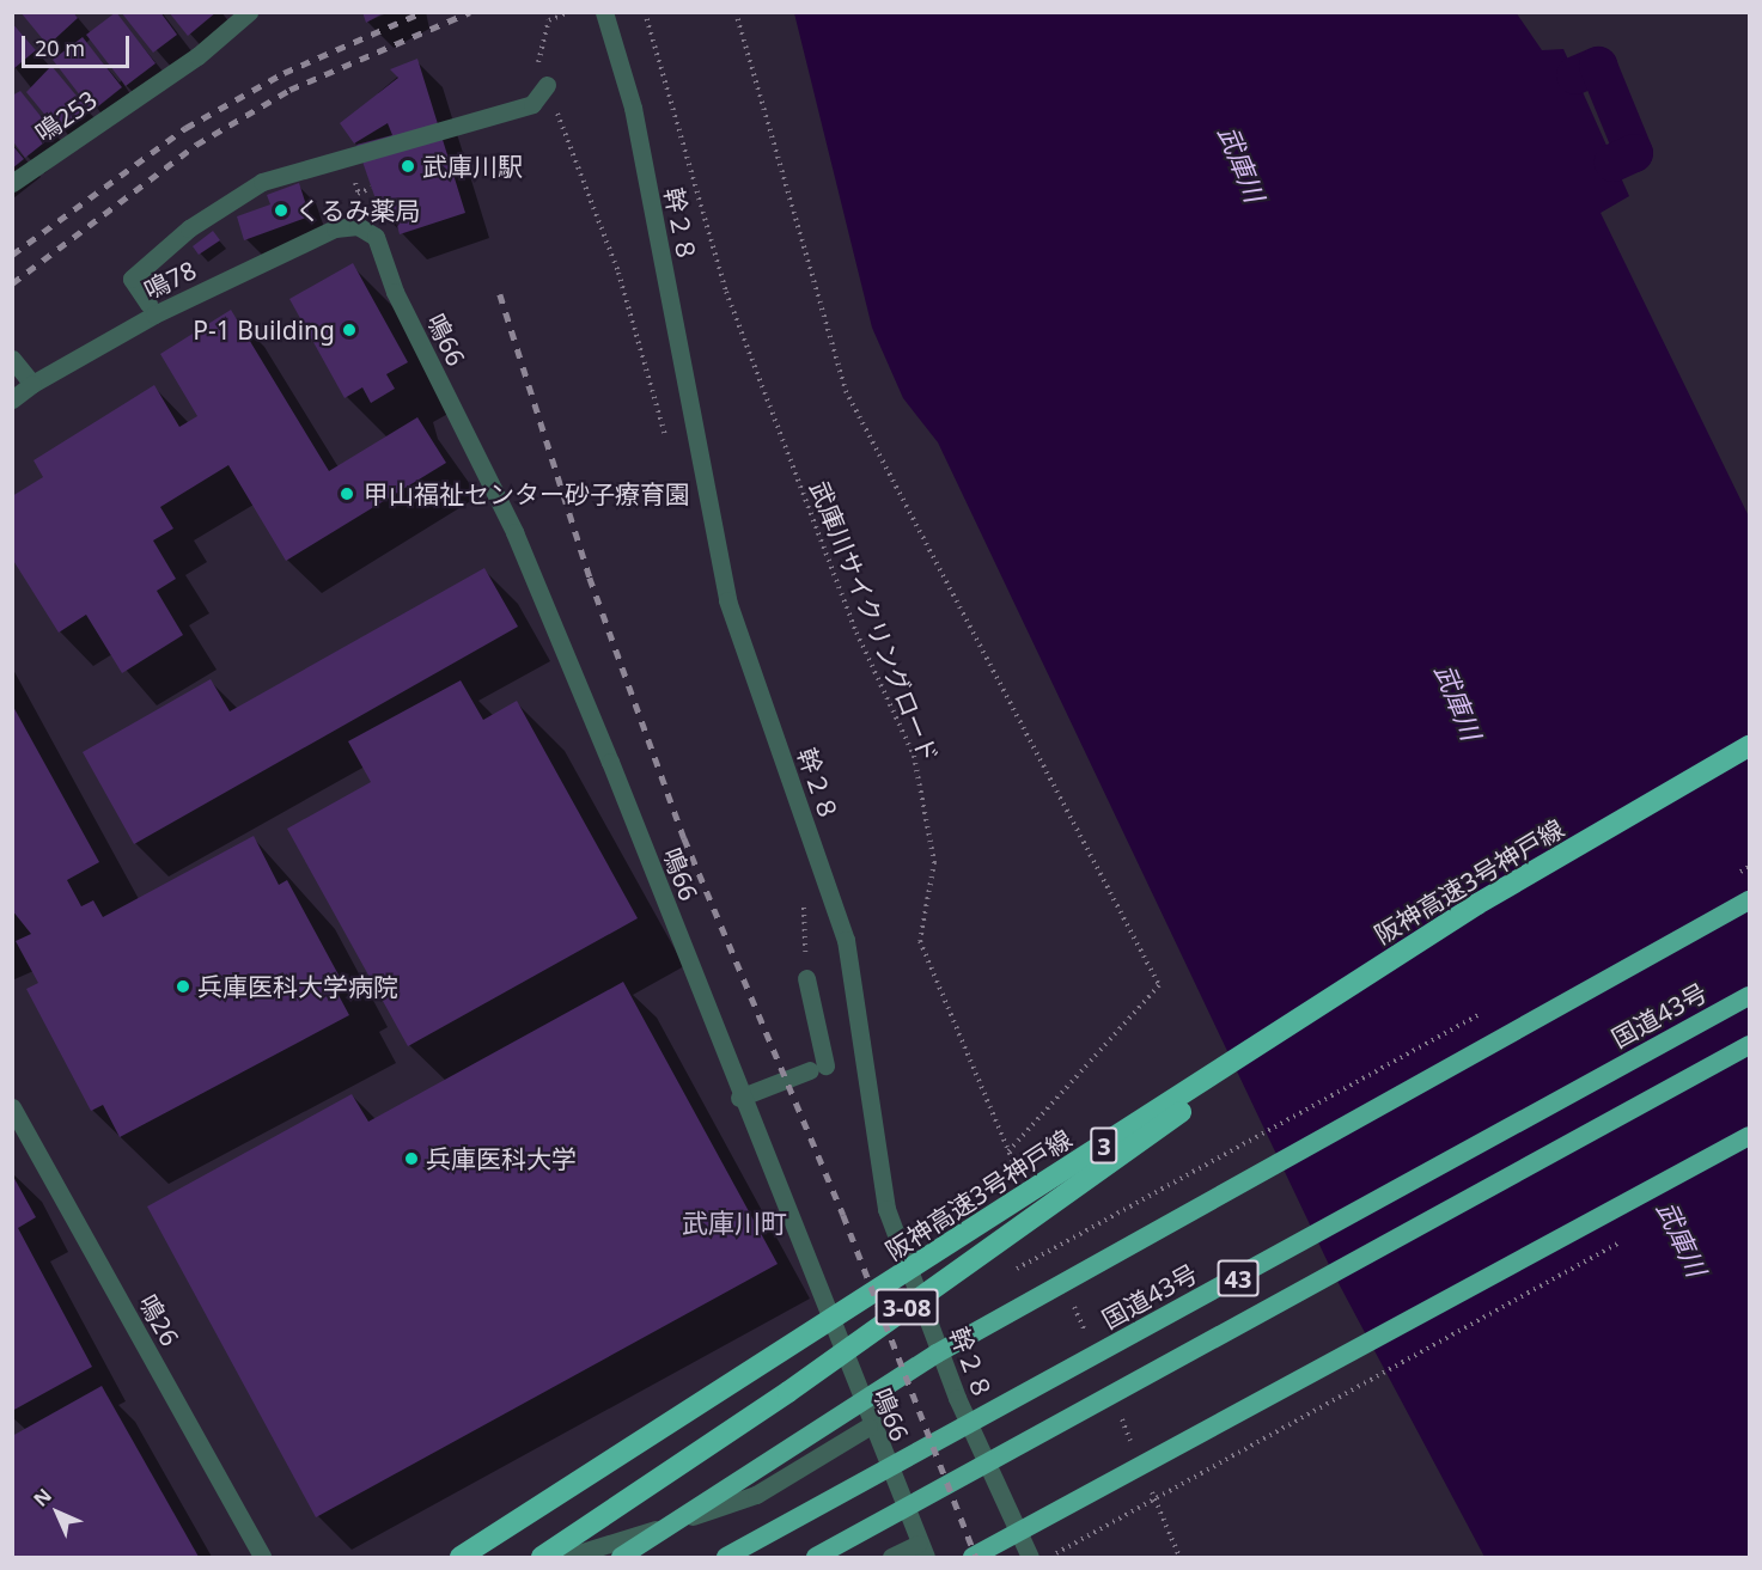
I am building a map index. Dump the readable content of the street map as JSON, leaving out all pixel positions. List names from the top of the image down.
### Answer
{
  "streets": {
    "highway": [
      "阪神高速3号神戸線",
      "国道43号",
      "3",
      "43",
      "3-08"
    ],
    "street": [
      "鳴253",
      "幹２８",
      "鳴78",
      "鳴66",
      "鳴26"
    ],
    "path": ["武庫川サイクリングロード"]
  },
  "crossings": [
    ["鳴78", "鳴66"],
    ["阪神高速3号神戸線", "3-08"]
  ],
  "districts": ["武庫川町"],
  "water": ["武庫川"],
  "places": [
    "武庫川駅",
    "くるみ薬局",
    "P-1 Building",
    "甲山福祉センター砂子療育園",
    "兵庫医科大学病院",
    "兵庫医科大学"
  ],
  "scale_bar": "20 m",
  "north": "top left"
}
